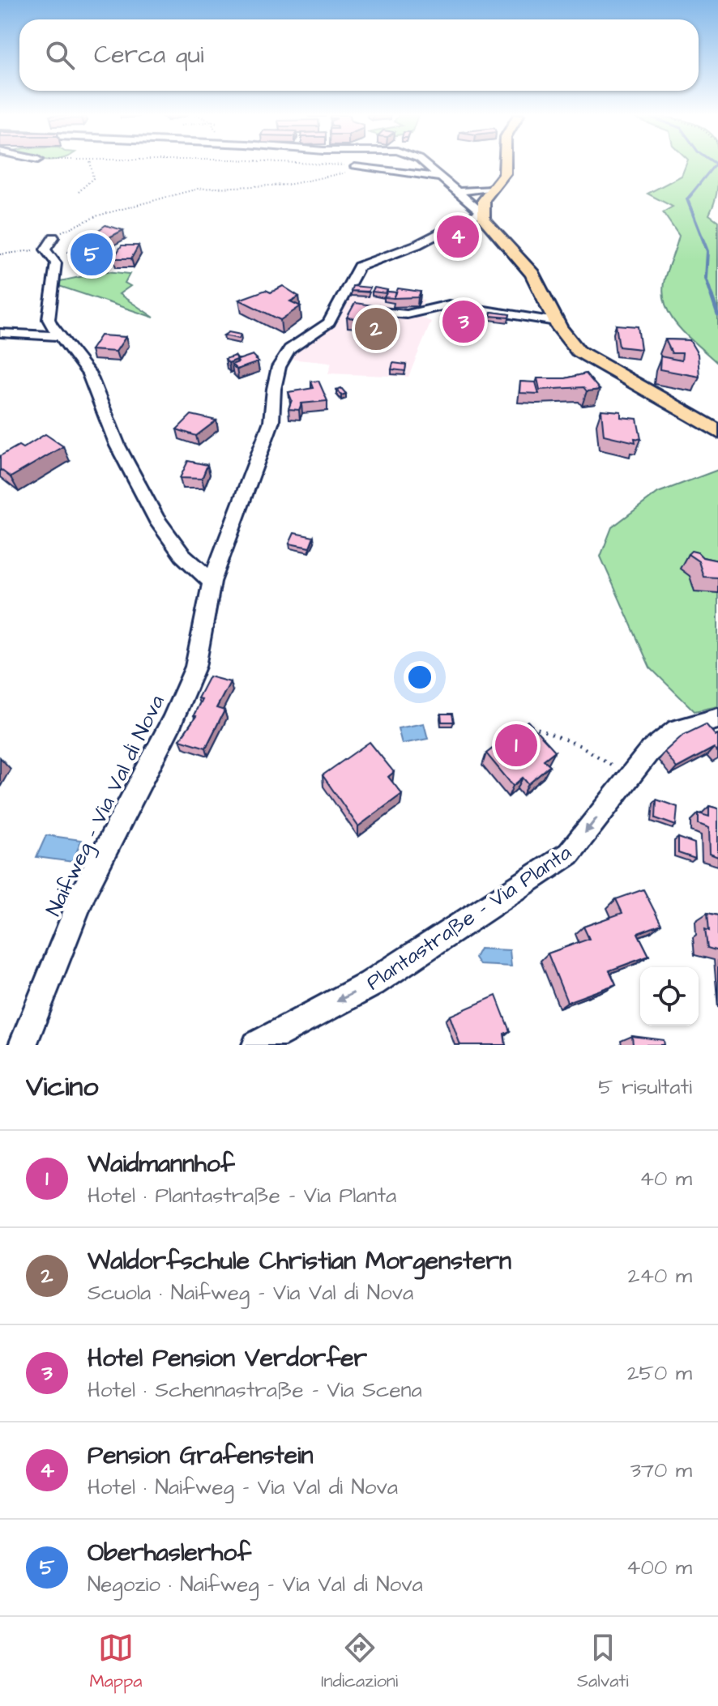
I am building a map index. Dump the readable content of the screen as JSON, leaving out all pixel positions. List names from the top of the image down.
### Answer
{
  "streets": {
    "main road": ["Naifweg - Via Val di Nova"],
    "street": ["Plantastraße - Via Planta"]
  },
  "one_way": ["Plantastraße - Via Planta"],
  "page": {
    "search": "Cerca qui",
    "pins": [
      "4",
      "5",
      "3",
      "2",
      "1"
    ],
    "heading": ["Vicino", "5 risultati"],
    "list": [
      {
        "mark": "1",
        "name": "Waidmannhof",
        "note": "Hotel · Plantastraße - Via Planta",
        "value": "40 m"
      },
      {
        "mark": "2",
        "name": "Waldorfschule Christian Morgenstern",
        "note": "Scuola · Naifweg - Via Val di Nova",
        "value": "240 m"
      },
      {
        "mark": "3",
        "name": "Hotel Pension Verdorfer",
        "note": "Hotel · Schennastraße - Via Scena",
        "value": "250 m"
      },
      {
        "mark": "4",
        "name": "Pension Grafenstein",
        "note": "Hotel · Naifweg - Via Val di Nova",
        "value": "370 m"
      },
      {
        "mark": "5",
        "name": "Oberhaslerhof",
        "note": "Negozio · Naifweg - Via Val di Nova",
        "value": "400 m"
      }
    ],
    "nav": ["Mappa", "Indicazioni", "Salvati"]
  }
}
